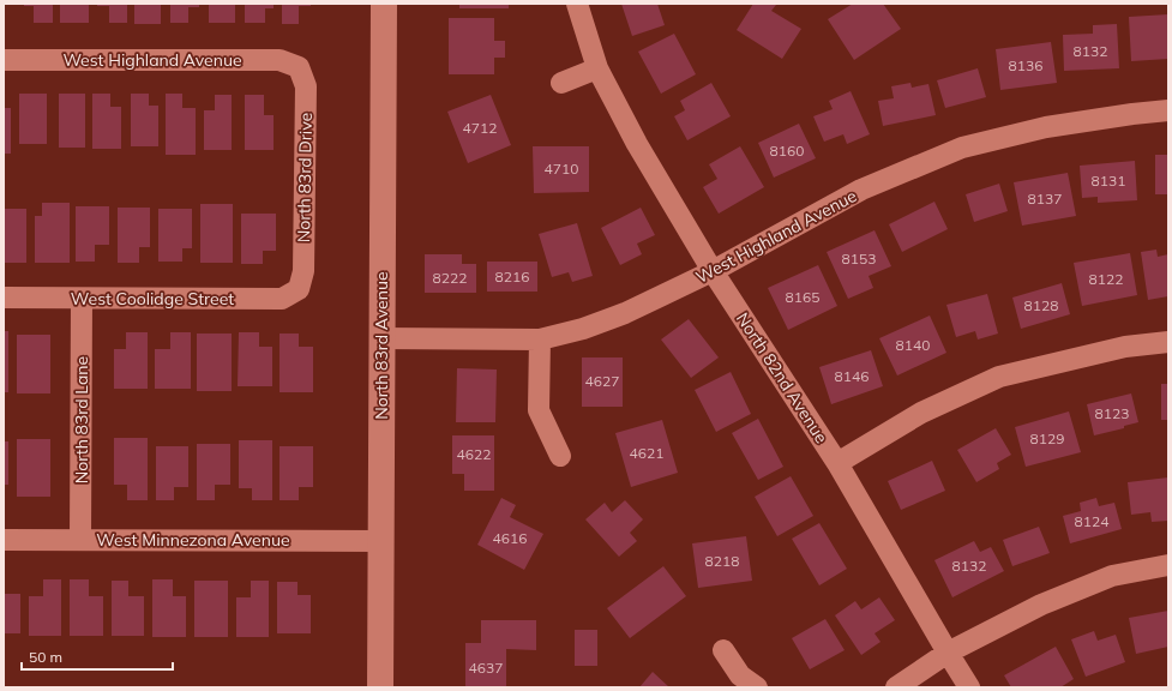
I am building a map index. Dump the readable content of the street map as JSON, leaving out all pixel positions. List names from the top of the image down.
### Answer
{
  "streets": {
    "main road": ["North 83rd Avenue"],
    "street": [
      "West Highland Avenue",
      "North 83rd Drive",
      "West Coolidge Street",
      "North 82nd Avenue",
      "North 83rd Lane",
      "West Minnezona Avenue"
    ]
  },
  "crossings": [
    ["West Highland Avenue", "North 83rd Drive"],
    ["West Highland Avenue", "North 83rd Avenue"],
    ["West Highland Avenue", "North 82nd Avenue"],
    ["North 83rd Drive", "West Coolidge Street"],
    ["West Coolidge Street", "North 83rd Lane"],
    ["North 83rd Avenue", "West Minnezona Avenue"],
    ["North 83rd Lane", "West Minnezona Avenue"]
  ],
  "house_numbers": [
    "8132",
    "8136",
    "4712",
    "8160",
    "4710",
    "8131",
    "8137",
    "8153",
    "8216",
    "8222",
    "8122",
    "8165",
    "8128",
    "8140",
    "8146",
    "4627",
    "8123",
    "8129",
    "4621",
    "4622",
    "8124",
    "4616",
    "8218",
    "8132",
    "4637"
  ],
  "scale_bar": "50 m"
}
